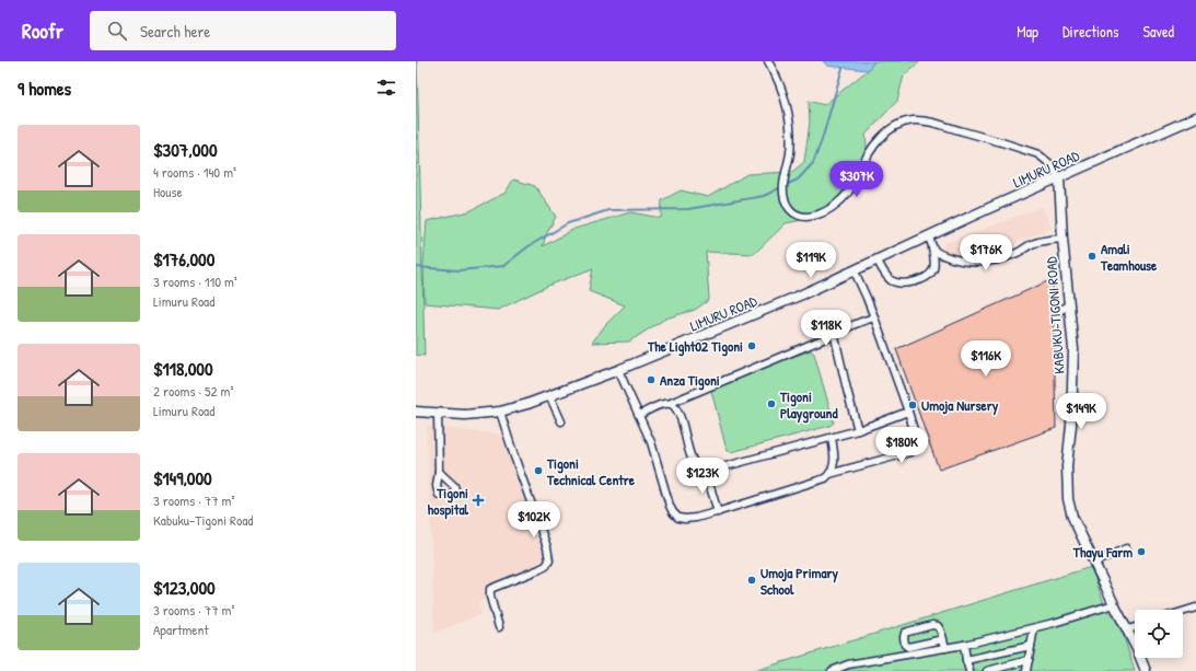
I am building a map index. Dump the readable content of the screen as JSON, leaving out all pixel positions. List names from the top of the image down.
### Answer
{
  "streets": {
    "main road": ["LIMURU ROAD", "KABUKU-TIGONI ROAD"]
  },
  "crossings": [
    ["LIMURU ROAD", "KABUKU-TIGONI ROAD"]
  ],
  "places": {
    "other": [
      "Amali Teamhouse",
      "The Light02 Tigoni",
      "Anza Tigoni",
      "Tigoni Playground",
      "Umoja Nursery",
      "Tigoni Technical Centre",
      "Thayu Farm",
      "Umoja Primary School"
    ],
    "health": ["Tigoni hospital"]
  },
  "page": {
    "header": "Roofr",
    "search": "Search here",
    "nav": ["Map", "Directions", "Saved"],
    "heading": "9 homes",
    "list": [
      {
        "name": "$307,000",
        "note": "4 rooms · 140 m² · House"
      },
      {
        "name": "$176,000",
        "note": "3 rooms · 110 m² · Limuru Road"
      },
      {
        "name": "$118,000",
        "note": "2 rooms · 52 m² · Limuru Road"
      },
      {
        "name": "$149,000",
        "note": "3 rooms · 77 m² · Kabuku-Tigoni Road"
      },
      {
        "name": "$123,000",
        "note": "3 rooms · 77 m² · Apartment"
      }
    ],
    "price": [
      "$307K",
      "$176K",
      "$119K",
      "$118K",
      "$116K",
      "$149K",
      "$180K",
      "$123K",
      "$102K"
    ]
  }
}
